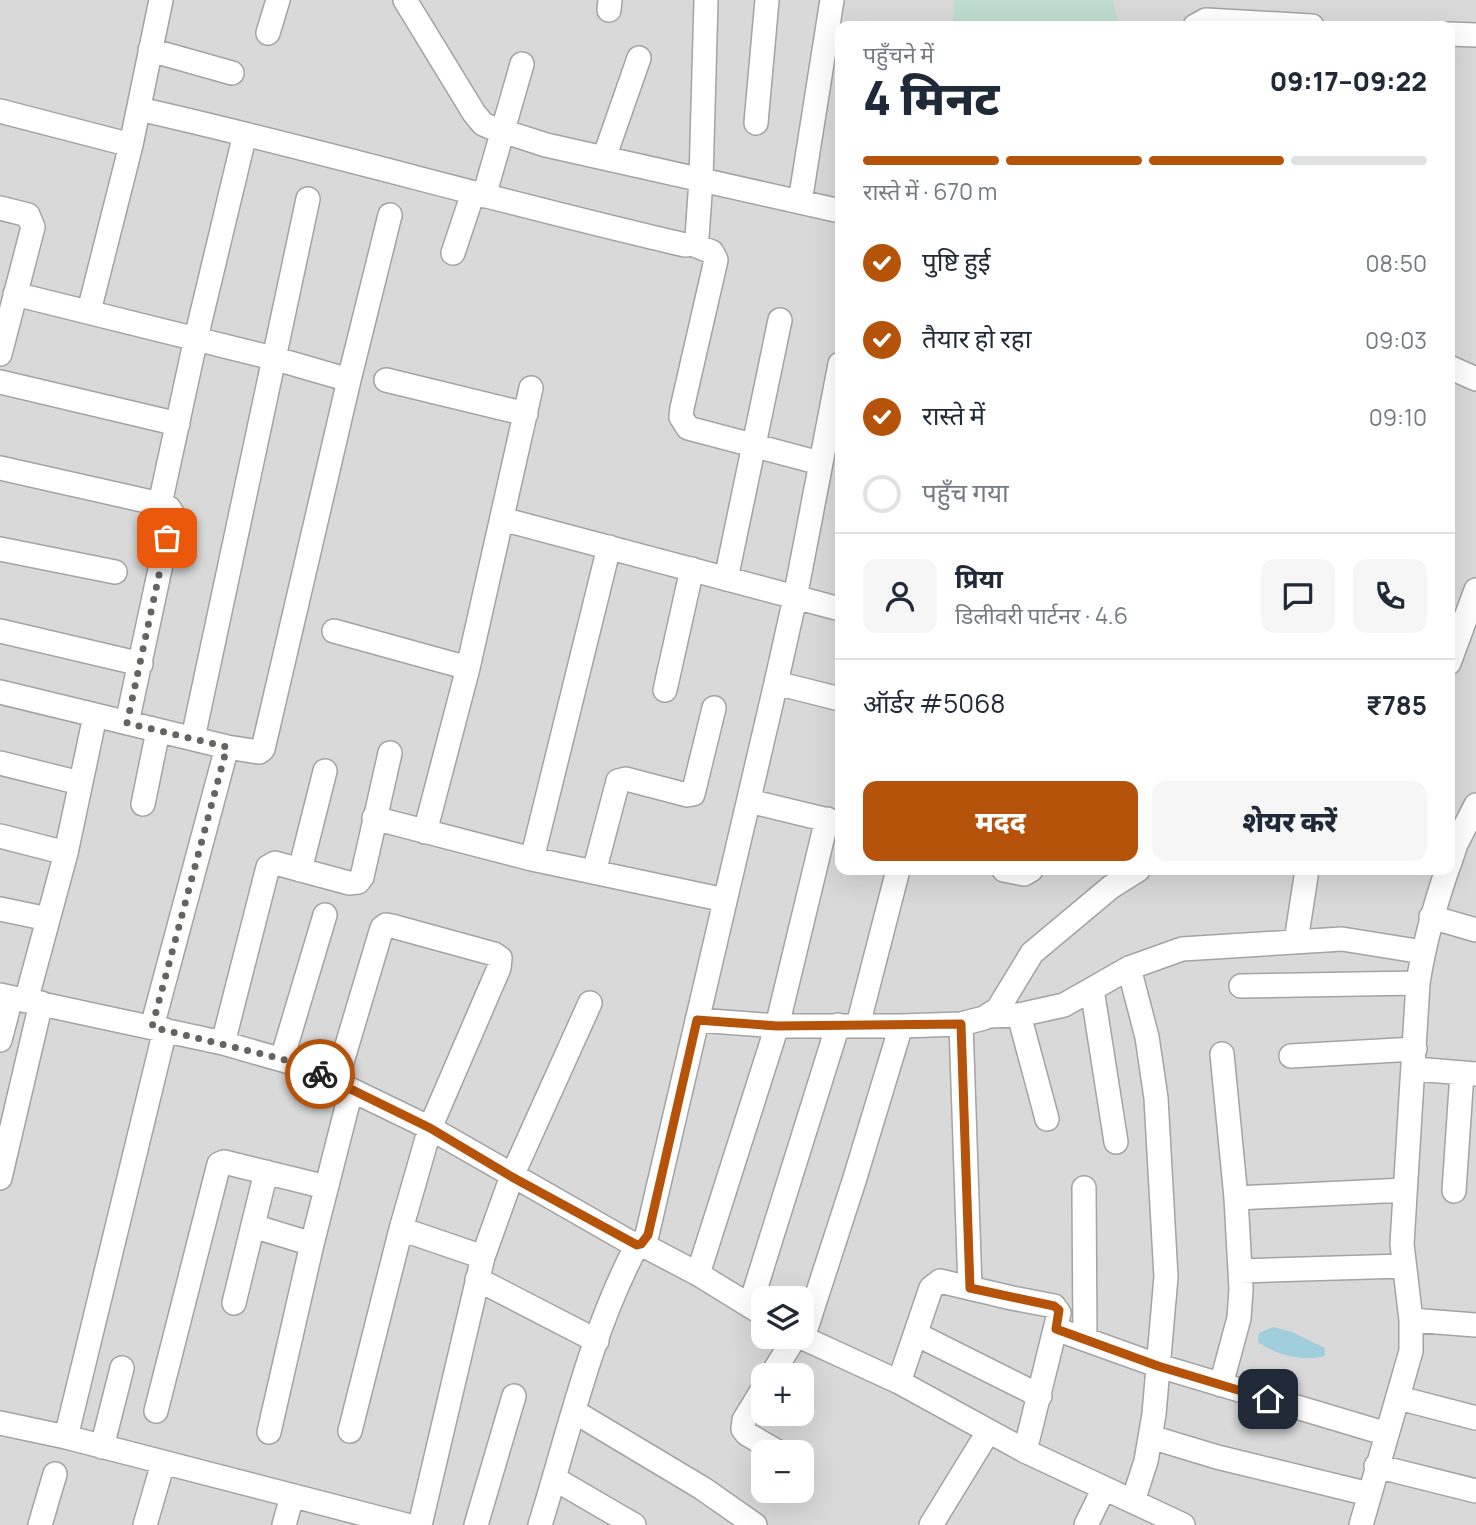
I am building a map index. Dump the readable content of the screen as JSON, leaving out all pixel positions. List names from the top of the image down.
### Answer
{
  "page": {
    "heading": ["4 मिनट", "पहुँचने में", "09:17–09:22"],
    "panel": [
      "प्रिया",
      "डिलीवरी पार्टनर · 4.6",
      "ऑर्डर #5068",
      "₹785"
    ],
    "bar": "रास्ते में · 670 m",
    "list": [
      ["पुष्टि हुई", "08:50"],
      ["तैयार हो रहा", "09:03"],
      ["रास्ते में", "09:10"],
      "पहुँच गया"
    ],
    "buttons": ["मदद", "शेयर करें"],
    "map_buttons": ["+", "−"]
  }
}
